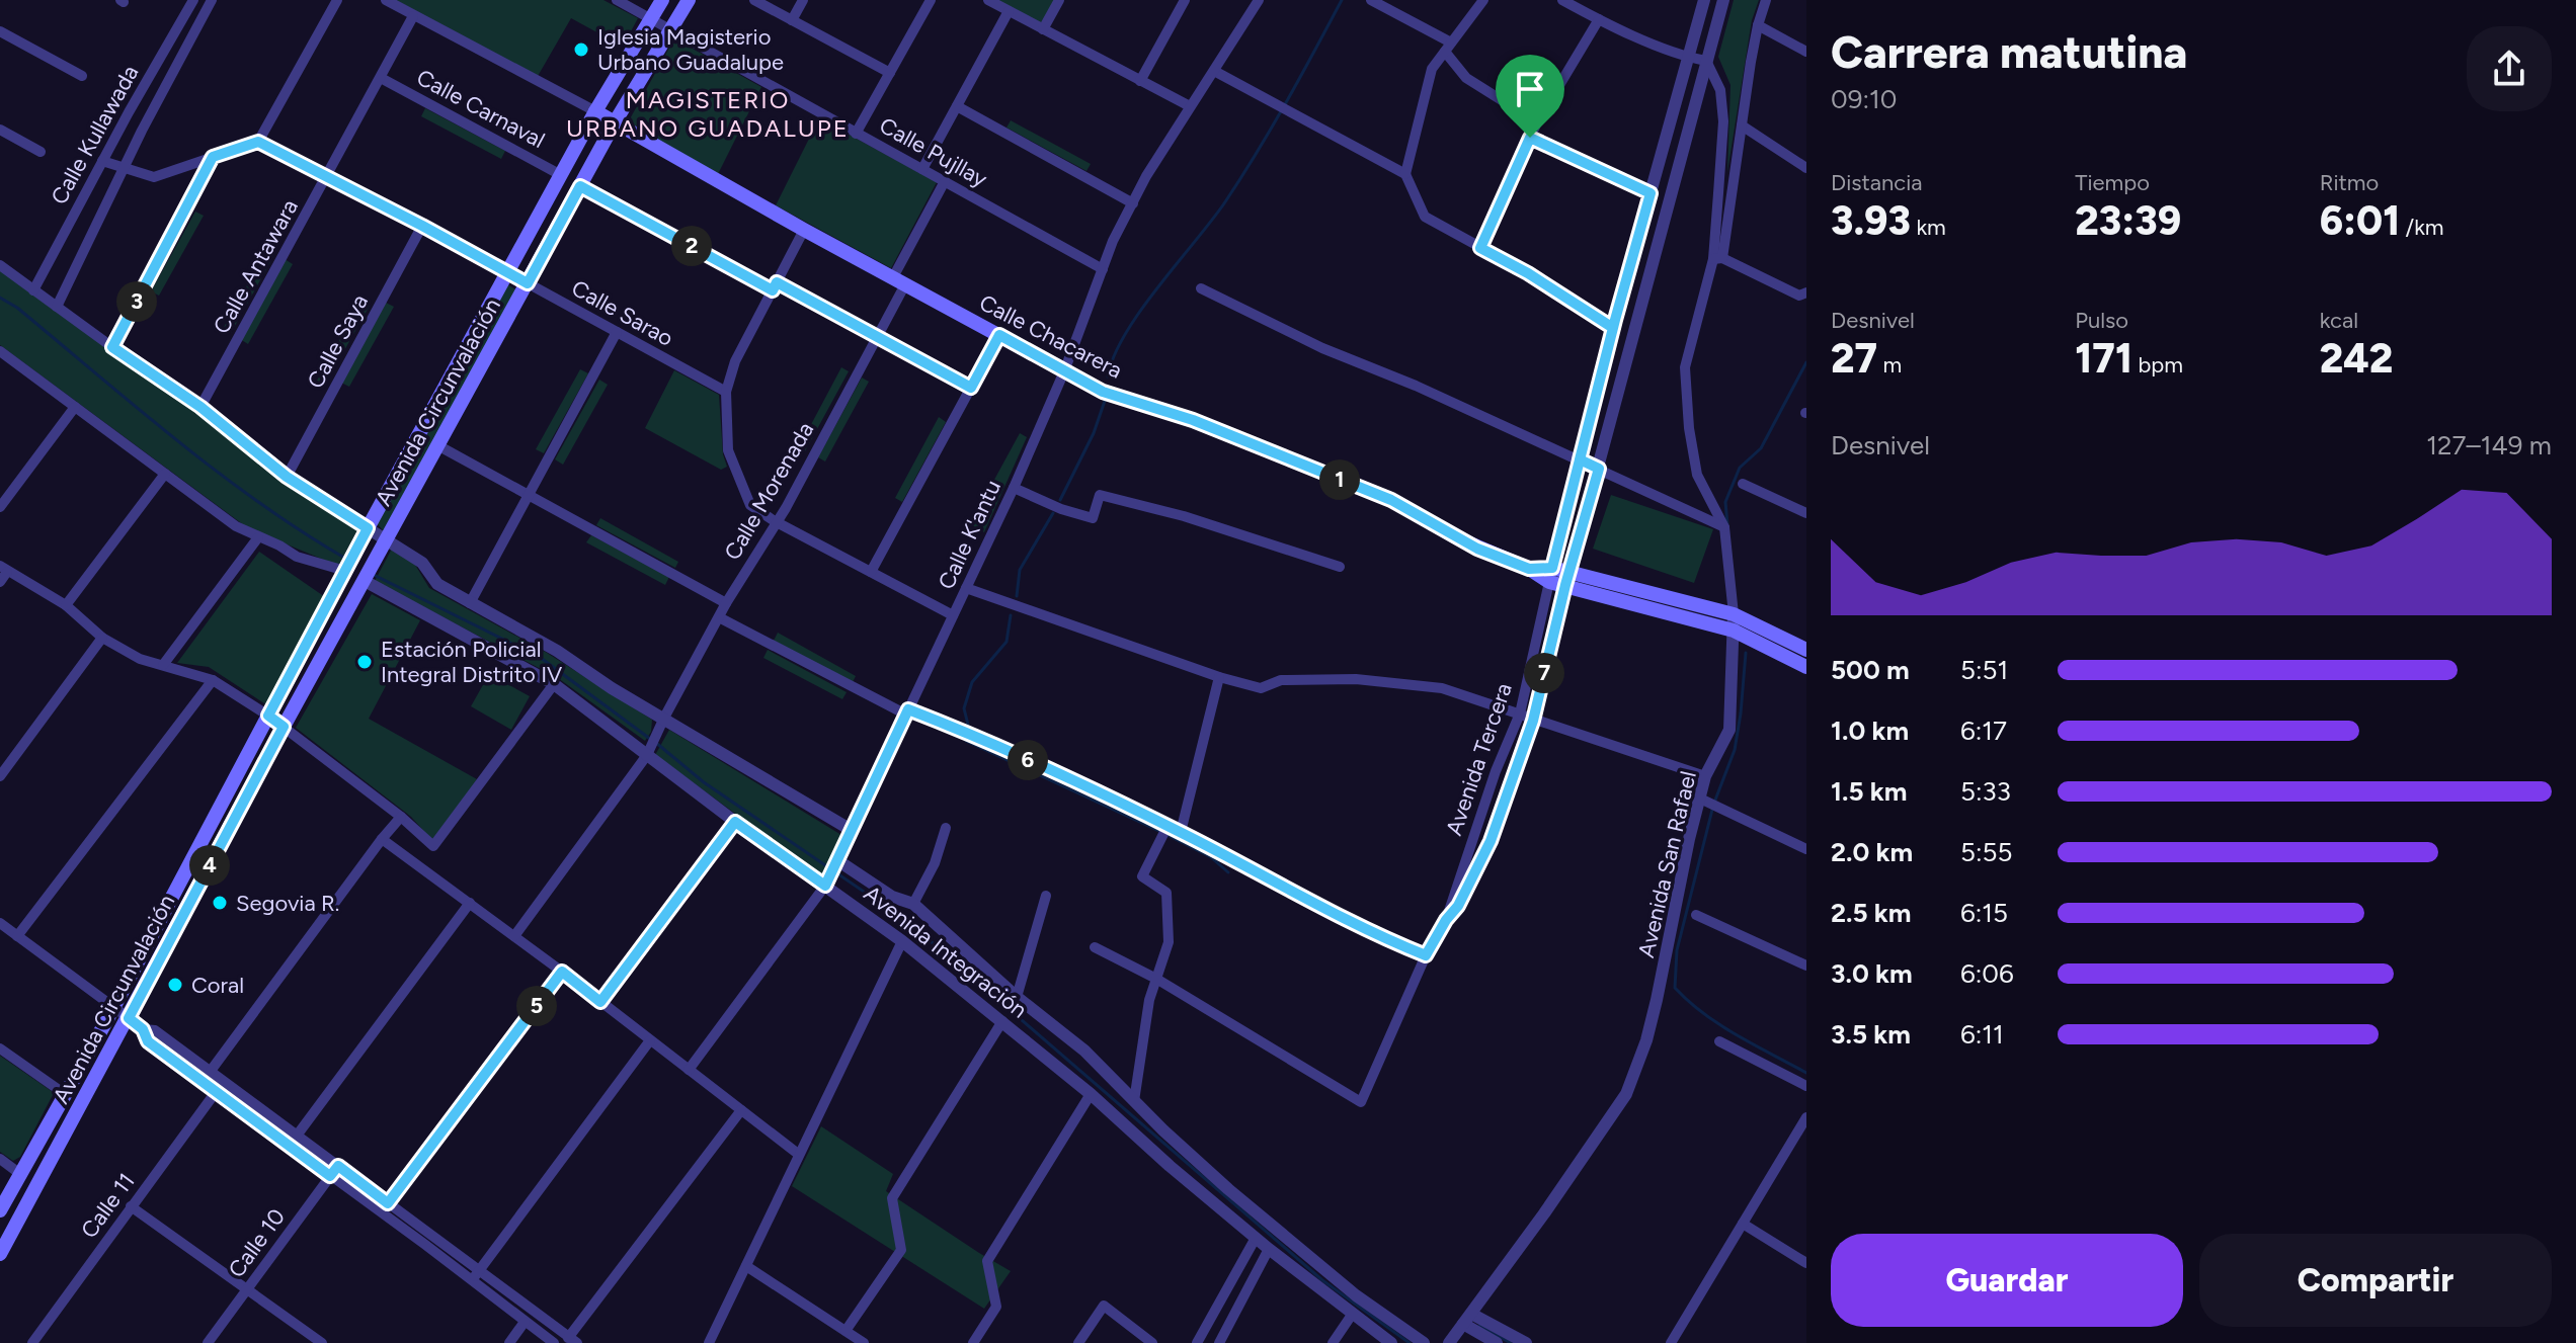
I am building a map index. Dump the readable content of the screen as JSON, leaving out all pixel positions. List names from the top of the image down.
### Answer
{
  "streets": {
    "main road": ["Calle Chacarera", "Avenida Circunvalación"],
    "street": [
      "Calle Carnaval",
      "Calle Kullawada",
      "Calle Pujllay",
      "Calle Antawara",
      "Calle Sarao",
      "Calle Saya",
      "Calle Morenada",
      "Calle K'antu",
      "Avenida Tercera",
      "Avenida San Rafael",
      "Avenida Integración",
      "Calle 11",
      "Calle 10"
    ]
  },
  "crossings": [
    ["Calle Carnaval", "Calle Antawara"],
    ["Calle Carnaval", "Avenida Circunvalación"],
    ["Calle Pujllay", "Avenida Circunvalación"],
    ["Calle Pujllay", "Calle Morenada"],
    ["Calle Pujllay", "Calle K'antu"],
    ["Calle Antawara", "Calle Sarao"],
    ["Calle Sarao", "Calle Saya"],
    ["Calle Sarao", "Avenida Circunvalación"],
    ["Calle Chacarera", "Avenida Circunvalación"],
    ["Calle Chacarera", "Calle Morenada"],
    ["Calle Chacarera", "Calle K'antu"],
    ["Calle Chacarera", "Avenida Tercera"],
    ["Avenida Circunvalación", "Avenida Integración"],
    ["Calle Morenada", "Avenida Integración"],
    ["Calle K'antu", "Avenida Integración"],
    ["Avenida Tercera", "Avenida San Rafael"]
  ],
  "districts": ["MAGISTERIO URBANO GUADALUPE"],
  "places": [
    "Iglesia Magisterio Urbano Guadalupe",
    "Estación Policial Integral Distrito IV",
    "Segovia R.",
    "Coral"
  ],
  "page": {
    "heading": ["Carrera matutina", "09:10"],
    "stats": [
      ["Distancia", "3.93 km"],
      ["Tiempo", "23:39"],
      ["Ritmo", "6:01 /km"],
      ["Desnivel", "27 m"],
      ["Pulso", "171 bpm"],
      ["kcal", "242"]
    ],
    "pins": [
      "2",
      "3",
      "1",
      "7",
      "6",
      "4",
      "5"
    ],
    "chart": ["Desnivel", "127–149 m"],
    "list": [
      {
        "name": "500 m",
        "note": "5:51"
      },
      {
        "name": "1.0 km",
        "note": "6:17"
      },
      {
        "name": "1.5 km",
        "note": "5:33"
      },
      {
        "name": "2.0 km",
        "note": "5:55"
      },
      {
        "name": "2.5 km",
        "note": "6:15"
      },
      {
        "name": "3.0 km",
        "note": "6:06"
      },
      {
        "name": "3.5 km",
        "note": "6:11"
      }
    ],
    "buttons": ["Guardar", "Compartir"]
  }
}
